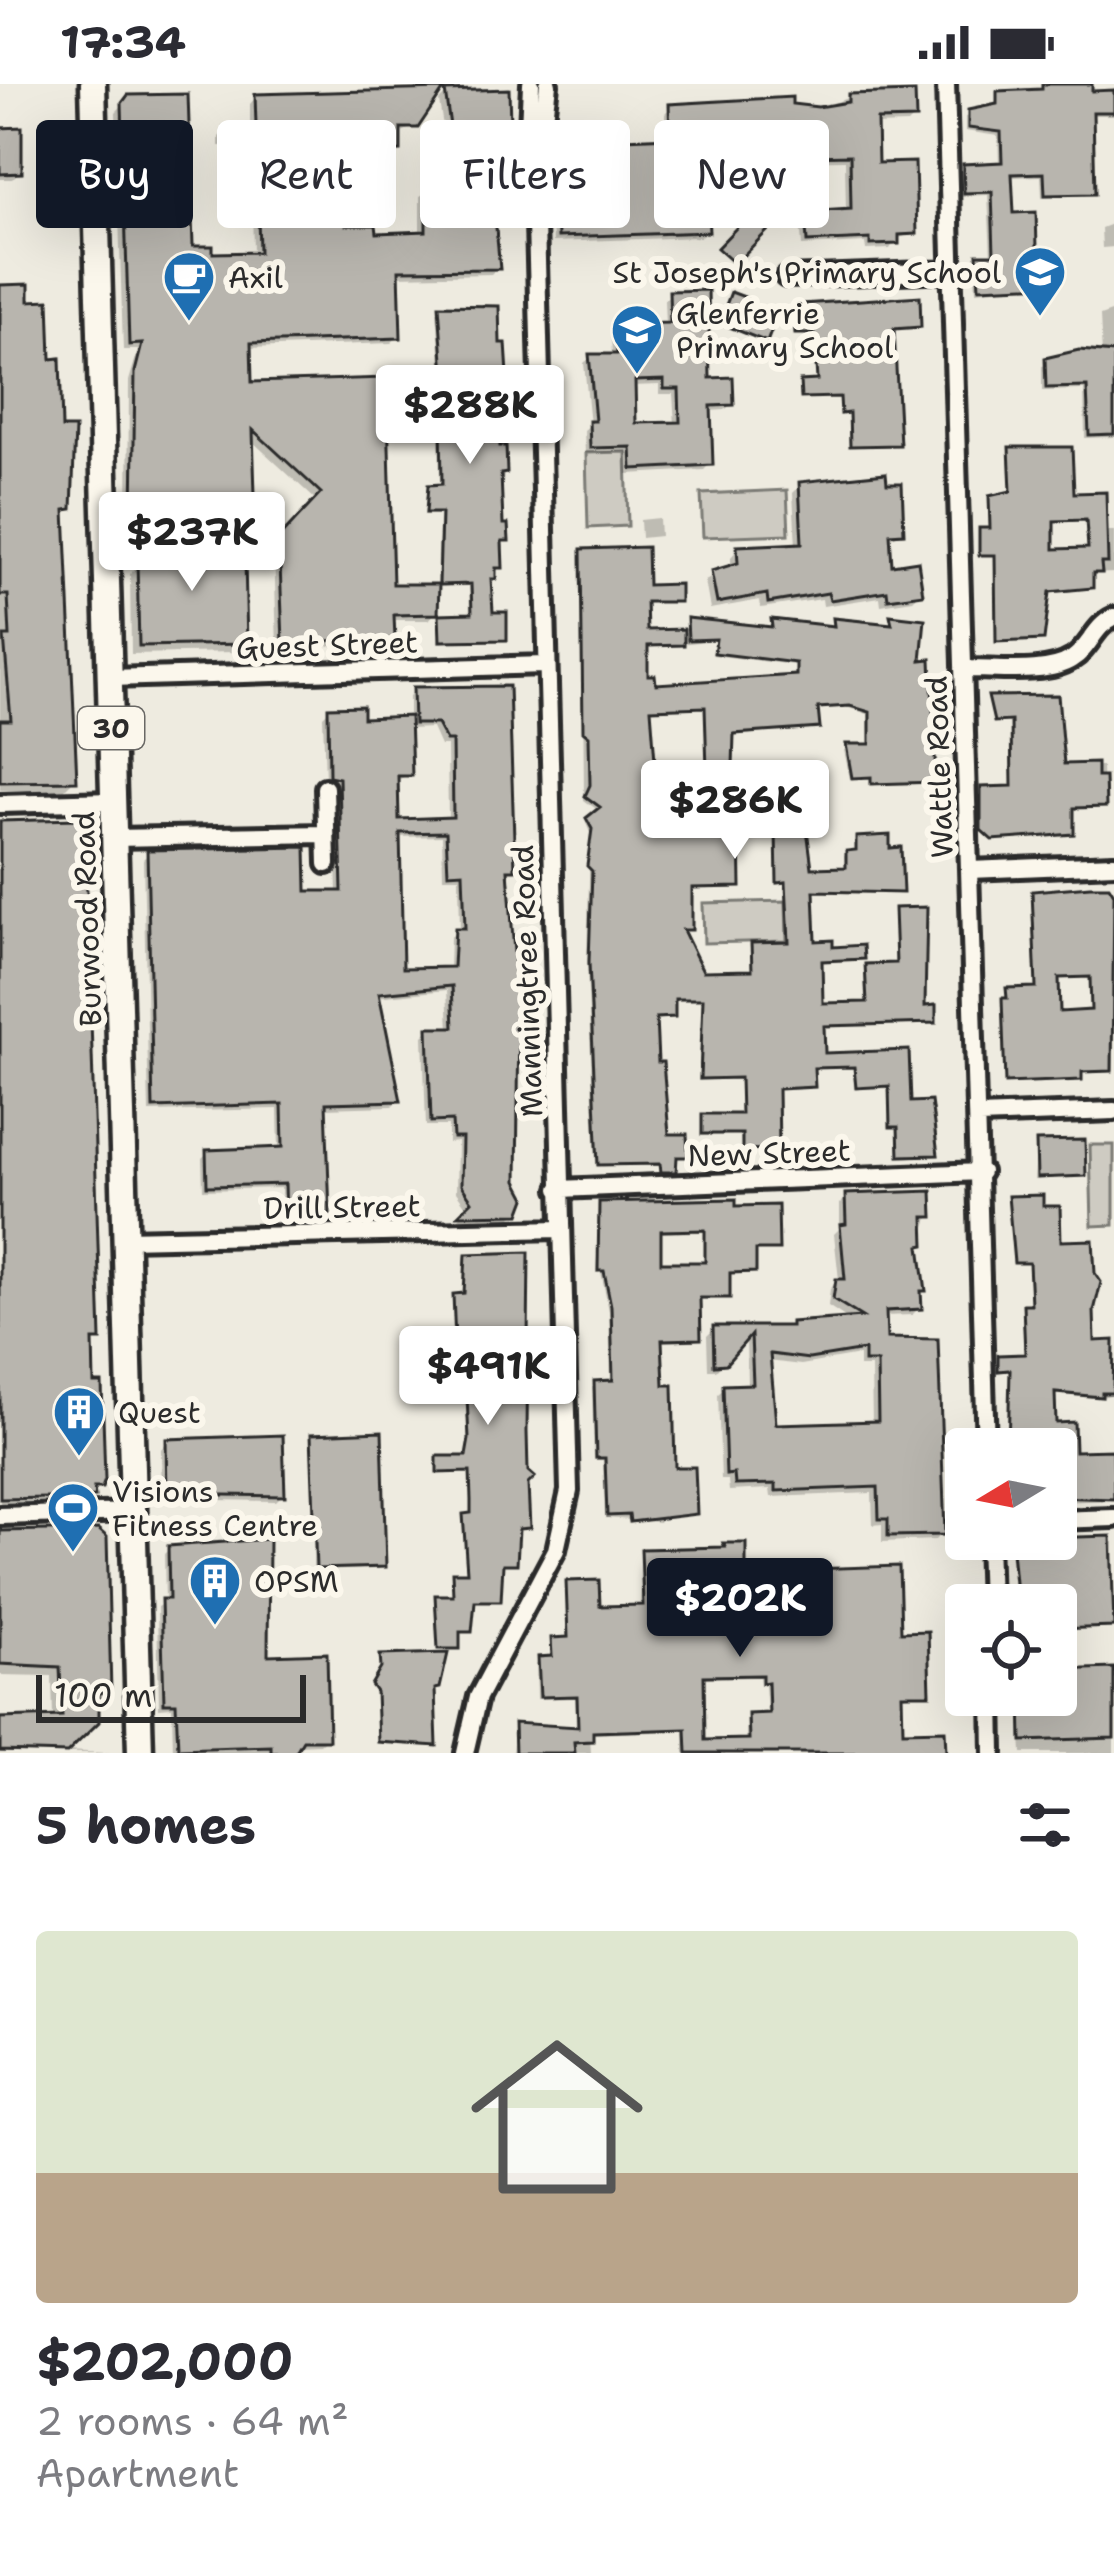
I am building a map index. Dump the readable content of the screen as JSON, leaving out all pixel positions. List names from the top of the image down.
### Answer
{
  "streets": {
    "main road": ["30", "Burwood Road"],
    "street": [
      "Guest Street",
      "Wattle Road",
      "Manningtree Road",
      "New Street",
      "Drill Street"
    ]
  },
  "crossings": [
    ["Guest Street", "Burwood Road"],
    ["Guest Street", "Manningtree Road"],
    ["Wattle Road", "New Street"],
    ["Burwood Road", "Drill Street"],
    ["Manningtree Road", "New Street"],
    ["Manningtree Road", "Drill Street"]
  ],
  "places": {
    "school or university": ["St Joseph's Primary School", "Glenferrie Primary School"],
    "cafe": ["Axil"],
    "building": ["Quest", "OPSM"],
    "sports": ["Visions Fitness Centre"]
  },
  "scale_bar": "100 m",
  "north": "left",
  "page": {
    "status": "17:34",
    "chip": [
      "Buy",
      "Rent",
      "Filters",
      "New"
    ],
    "price": [
      "$288K",
      "$237K",
      "$286K",
      "$491K",
      "$202K"
    ],
    "scale": "100 m",
    "heading": "5 homes",
    "list": [
      {
        "name": "$202,000",
        "note": "2 rooms · 64 m² · Apartment"
      }
    ]
  }
}
